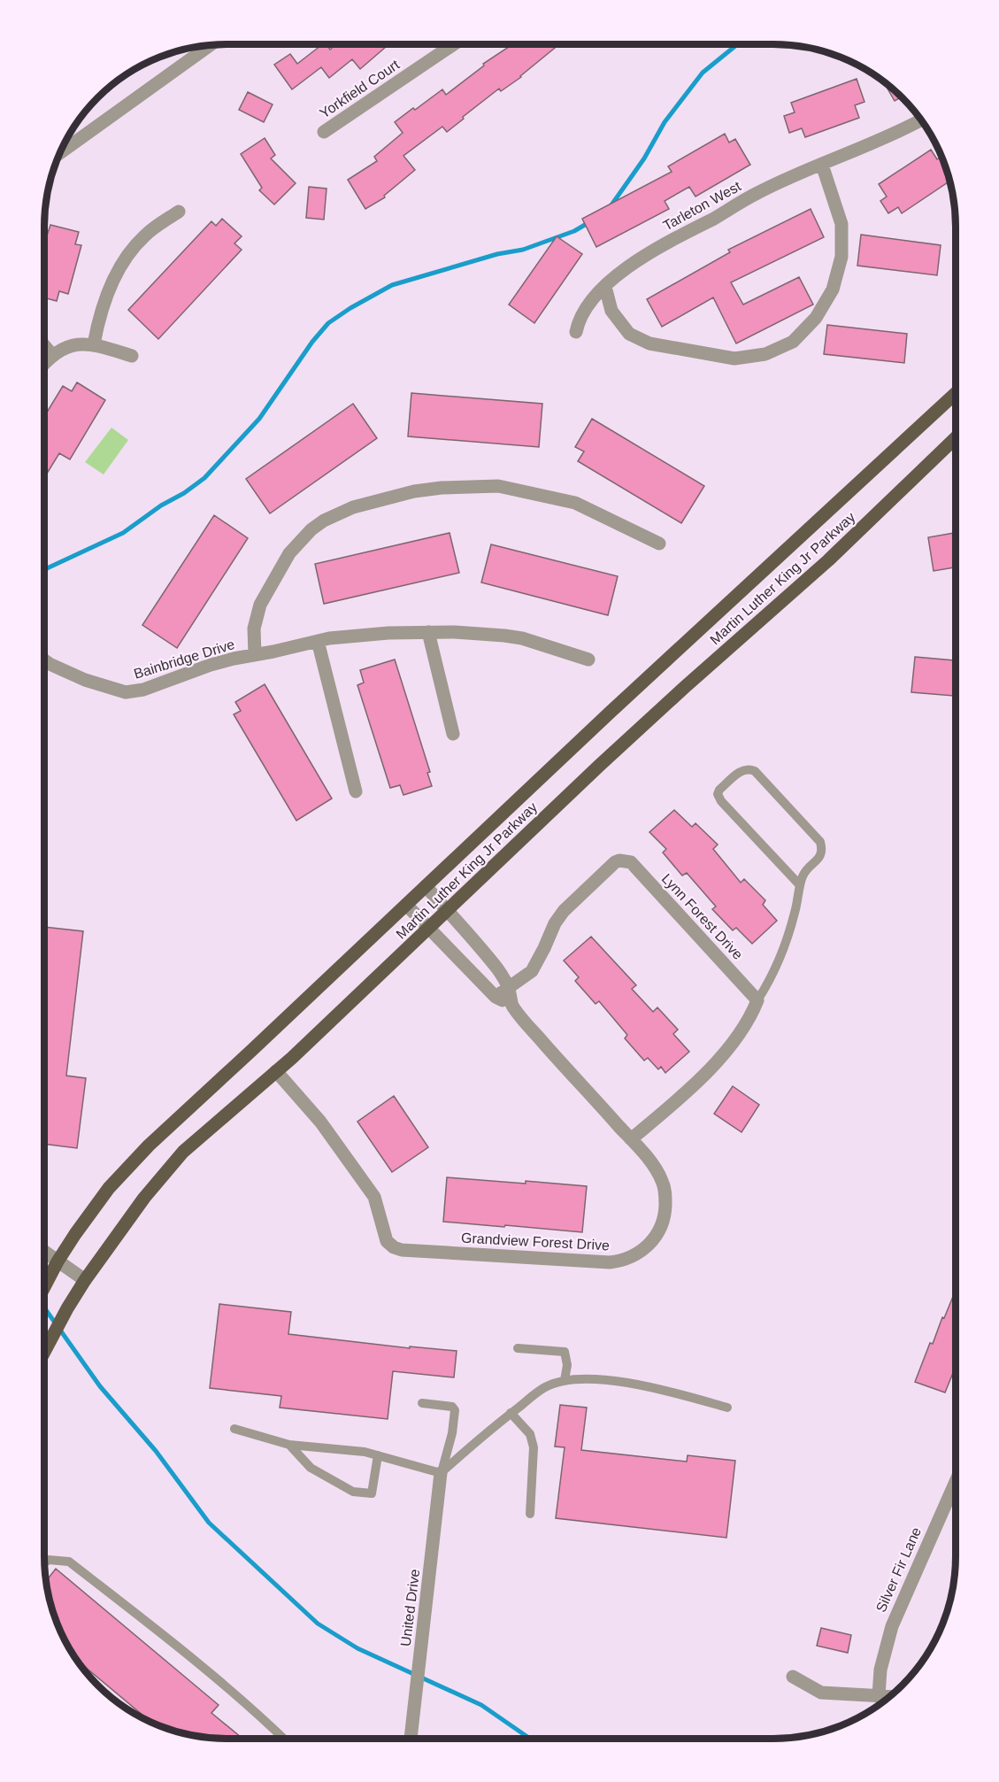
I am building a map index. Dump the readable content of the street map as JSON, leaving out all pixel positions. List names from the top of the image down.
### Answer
{
  "streets": {
    "main road": ["Martin Luther King Jr Parkway"],
    "street": [
      "Yorkfield Court",
      "Tarleton West",
      "Bainbridge Drive",
      "Lynn Forest Drive",
      "Grandview Forest Drive",
      "Silver Fir Lane",
      "United Drive"
    ]
  },
  "crossings": [
    ["Martin Luther King Jr Parkway", "Grandview Forest Drive"],
    ["Lynn Forest Drive", "Grandview Forest Drive"]
  ]
}
